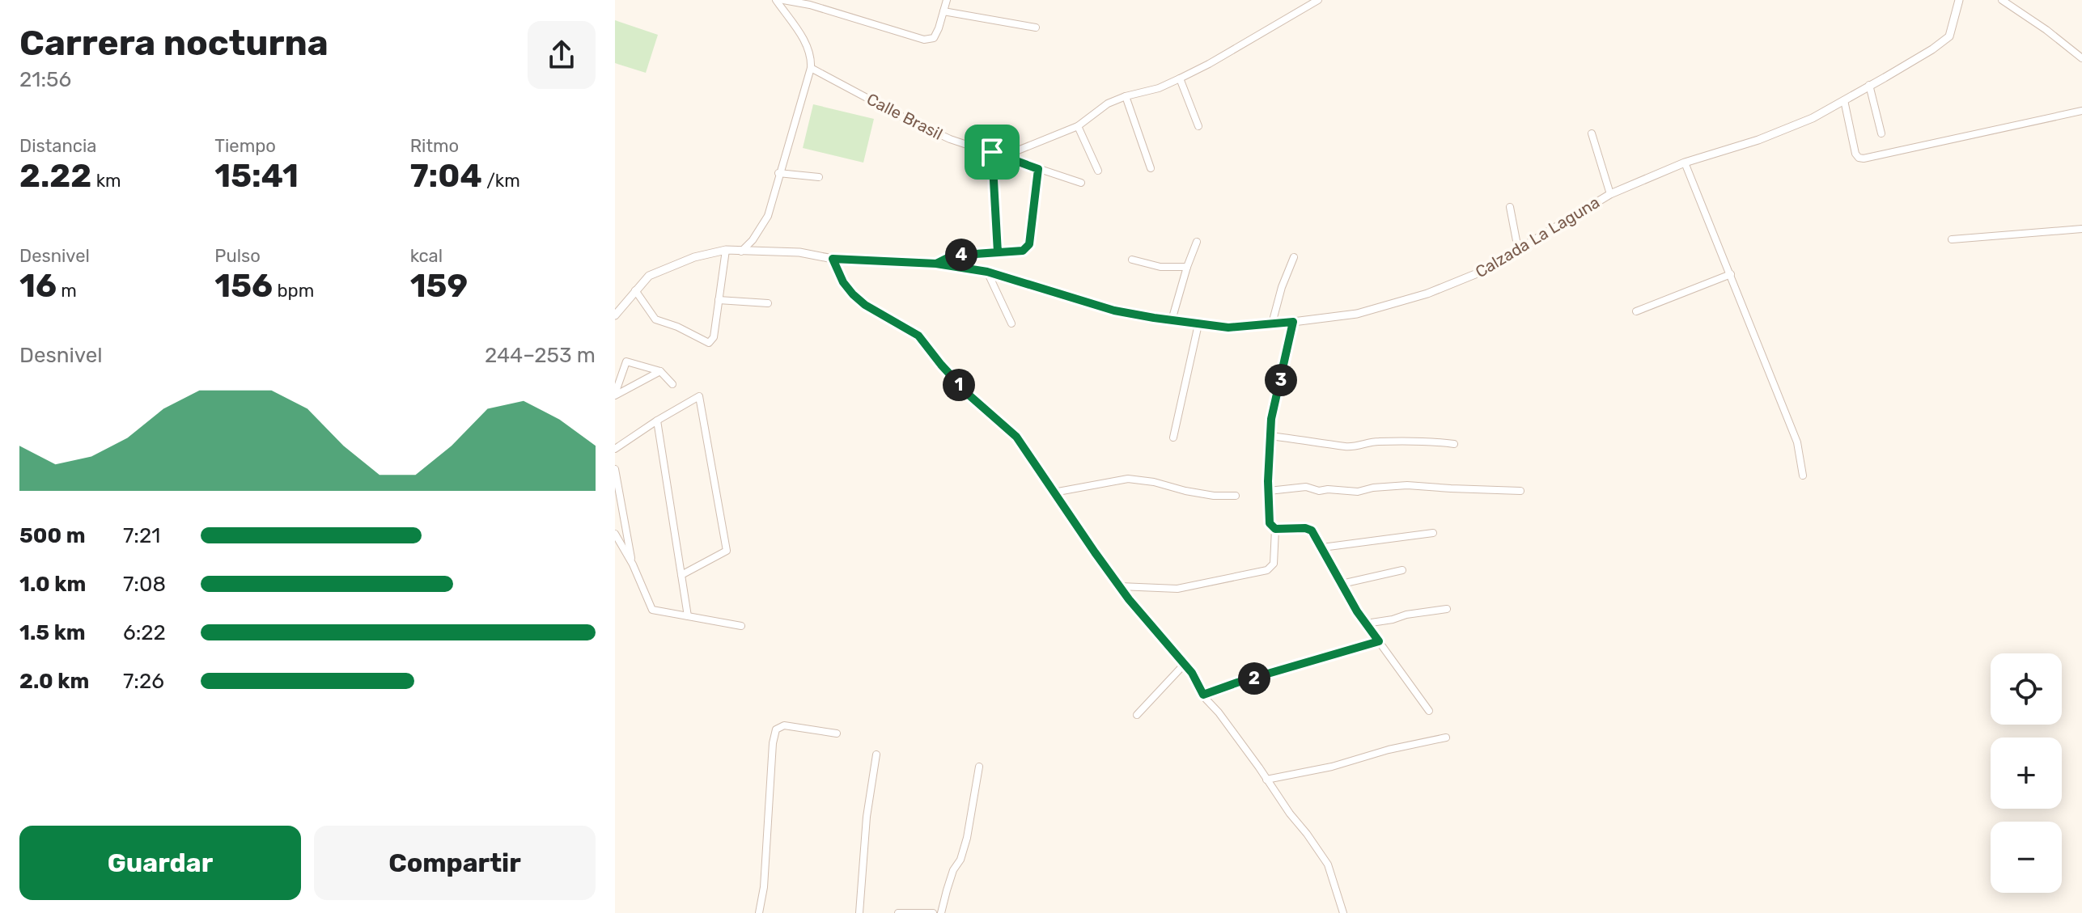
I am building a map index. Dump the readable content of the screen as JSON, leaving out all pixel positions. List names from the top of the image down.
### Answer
{
  "streets": {
    "street": ["Calle Brasil", "Calzada La Laguna"]
  },
  "page": {
    "heading": ["Carrera nocturna", "21:56"],
    "stats": [
      ["Distancia", "2.22 km"],
      ["Tiempo", "15:41"],
      ["Ritmo", "7:04 /km"],
      ["Desnivel", "16 m"],
      ["Pulso", "156 bpm"],
      ["kcal", "159"]
    ],
    "pins": [
      "4",
      "3",
      "1",
      "2"
    ],
    "chart": ["Desnivel", "244–253 m"],
    "list": [
      {
        "name": "500 m",
        "note": "7:21"
      },
      {
        "name": "1.0 km",
        "note": "7:08"
      },
      {
        "name": "1.5 km",
        "note": "6:22"
      },
      {
        "name": "2.0 km",
        "note": "7:26"
      }
    ],
    "map_buttons": ["+", "−"],
    "buttons": ["Guardar", "Compartir"]
  }
}
